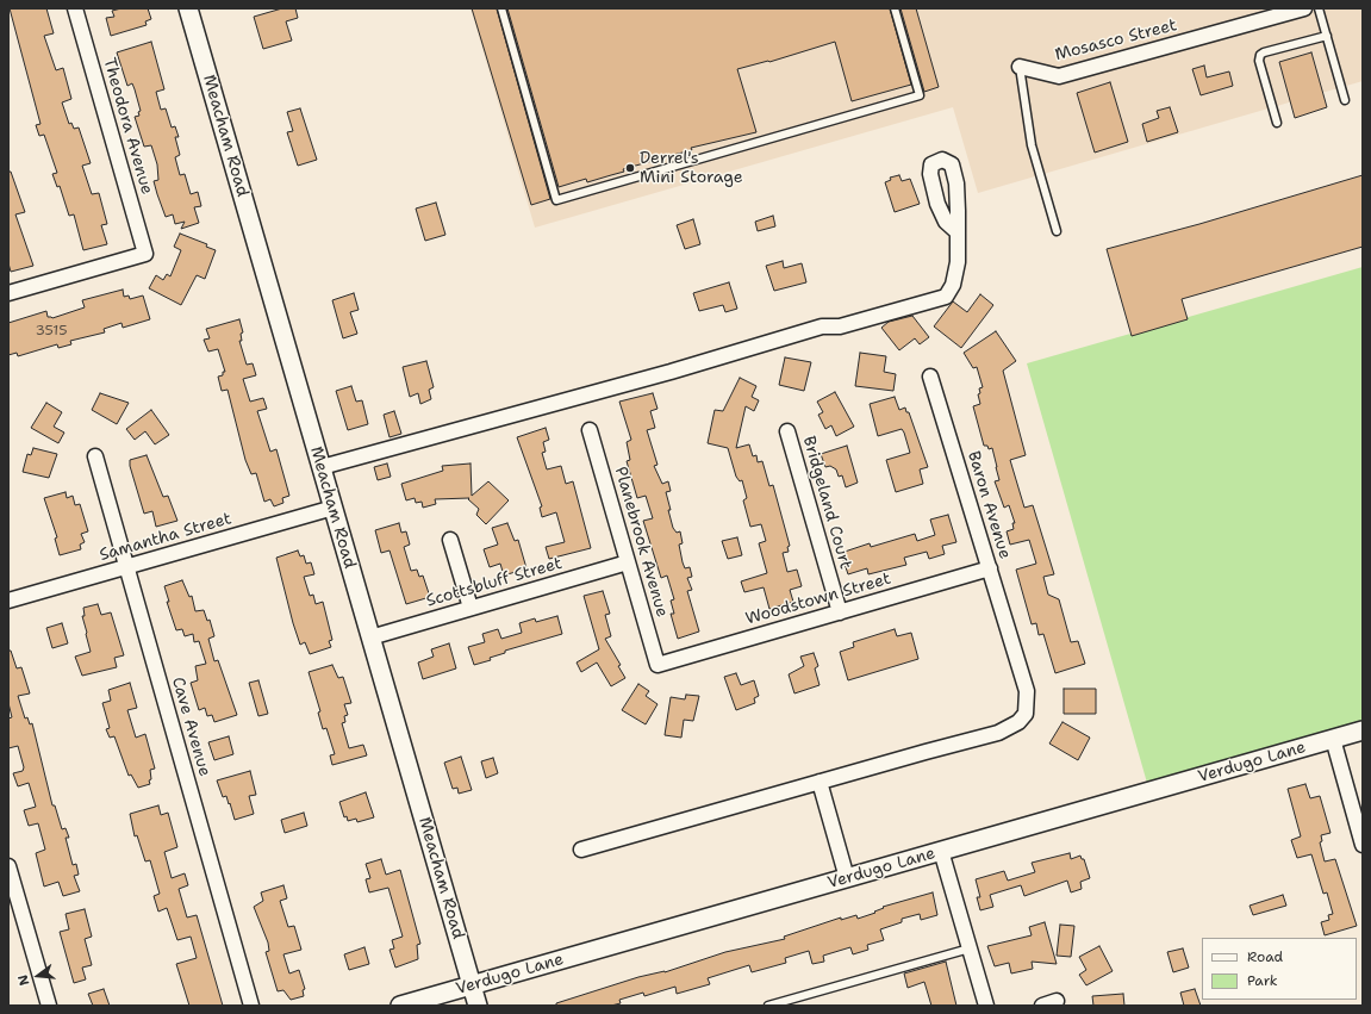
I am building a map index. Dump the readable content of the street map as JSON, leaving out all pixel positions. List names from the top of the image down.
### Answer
{
  "streets": {
    "street": [
      "Mosasco Street",
      "Theodora Avenue",
      "Meacham Road",
      "Bridgeland Court",
      "Baron Avenue",
      "Samantha Street",
      "Planebrook Avenue",
      "Scottsbluff Street",
      "Woodstown Street",
      "Cave Avenue",
      "Verdugo Lane"
    ]
  },
  "crossings": [
    ["Meacham Road", "Samantha Street"],
    ["Meacham Road", "Scottsbluff Street"],
    ["Meacham Road", "Verdugo Lane"],
    ["Bridgeland Court", "Woodstown Street"],
    ["Baron Avenue", "Woodstown Street"],
    ["Samantha Street", "Cave Avenue"],
    ["Planebrook Avenue", "Scottsbluff Street"],
    ["Planebrook Avenue", "Woodstown Street"]
  ],
  "places": ["Derrel's Mini Storage"],
  "house_numbers": ["3515"],
  "legend": ["Road", "Park"],
  "north": "left"
}
